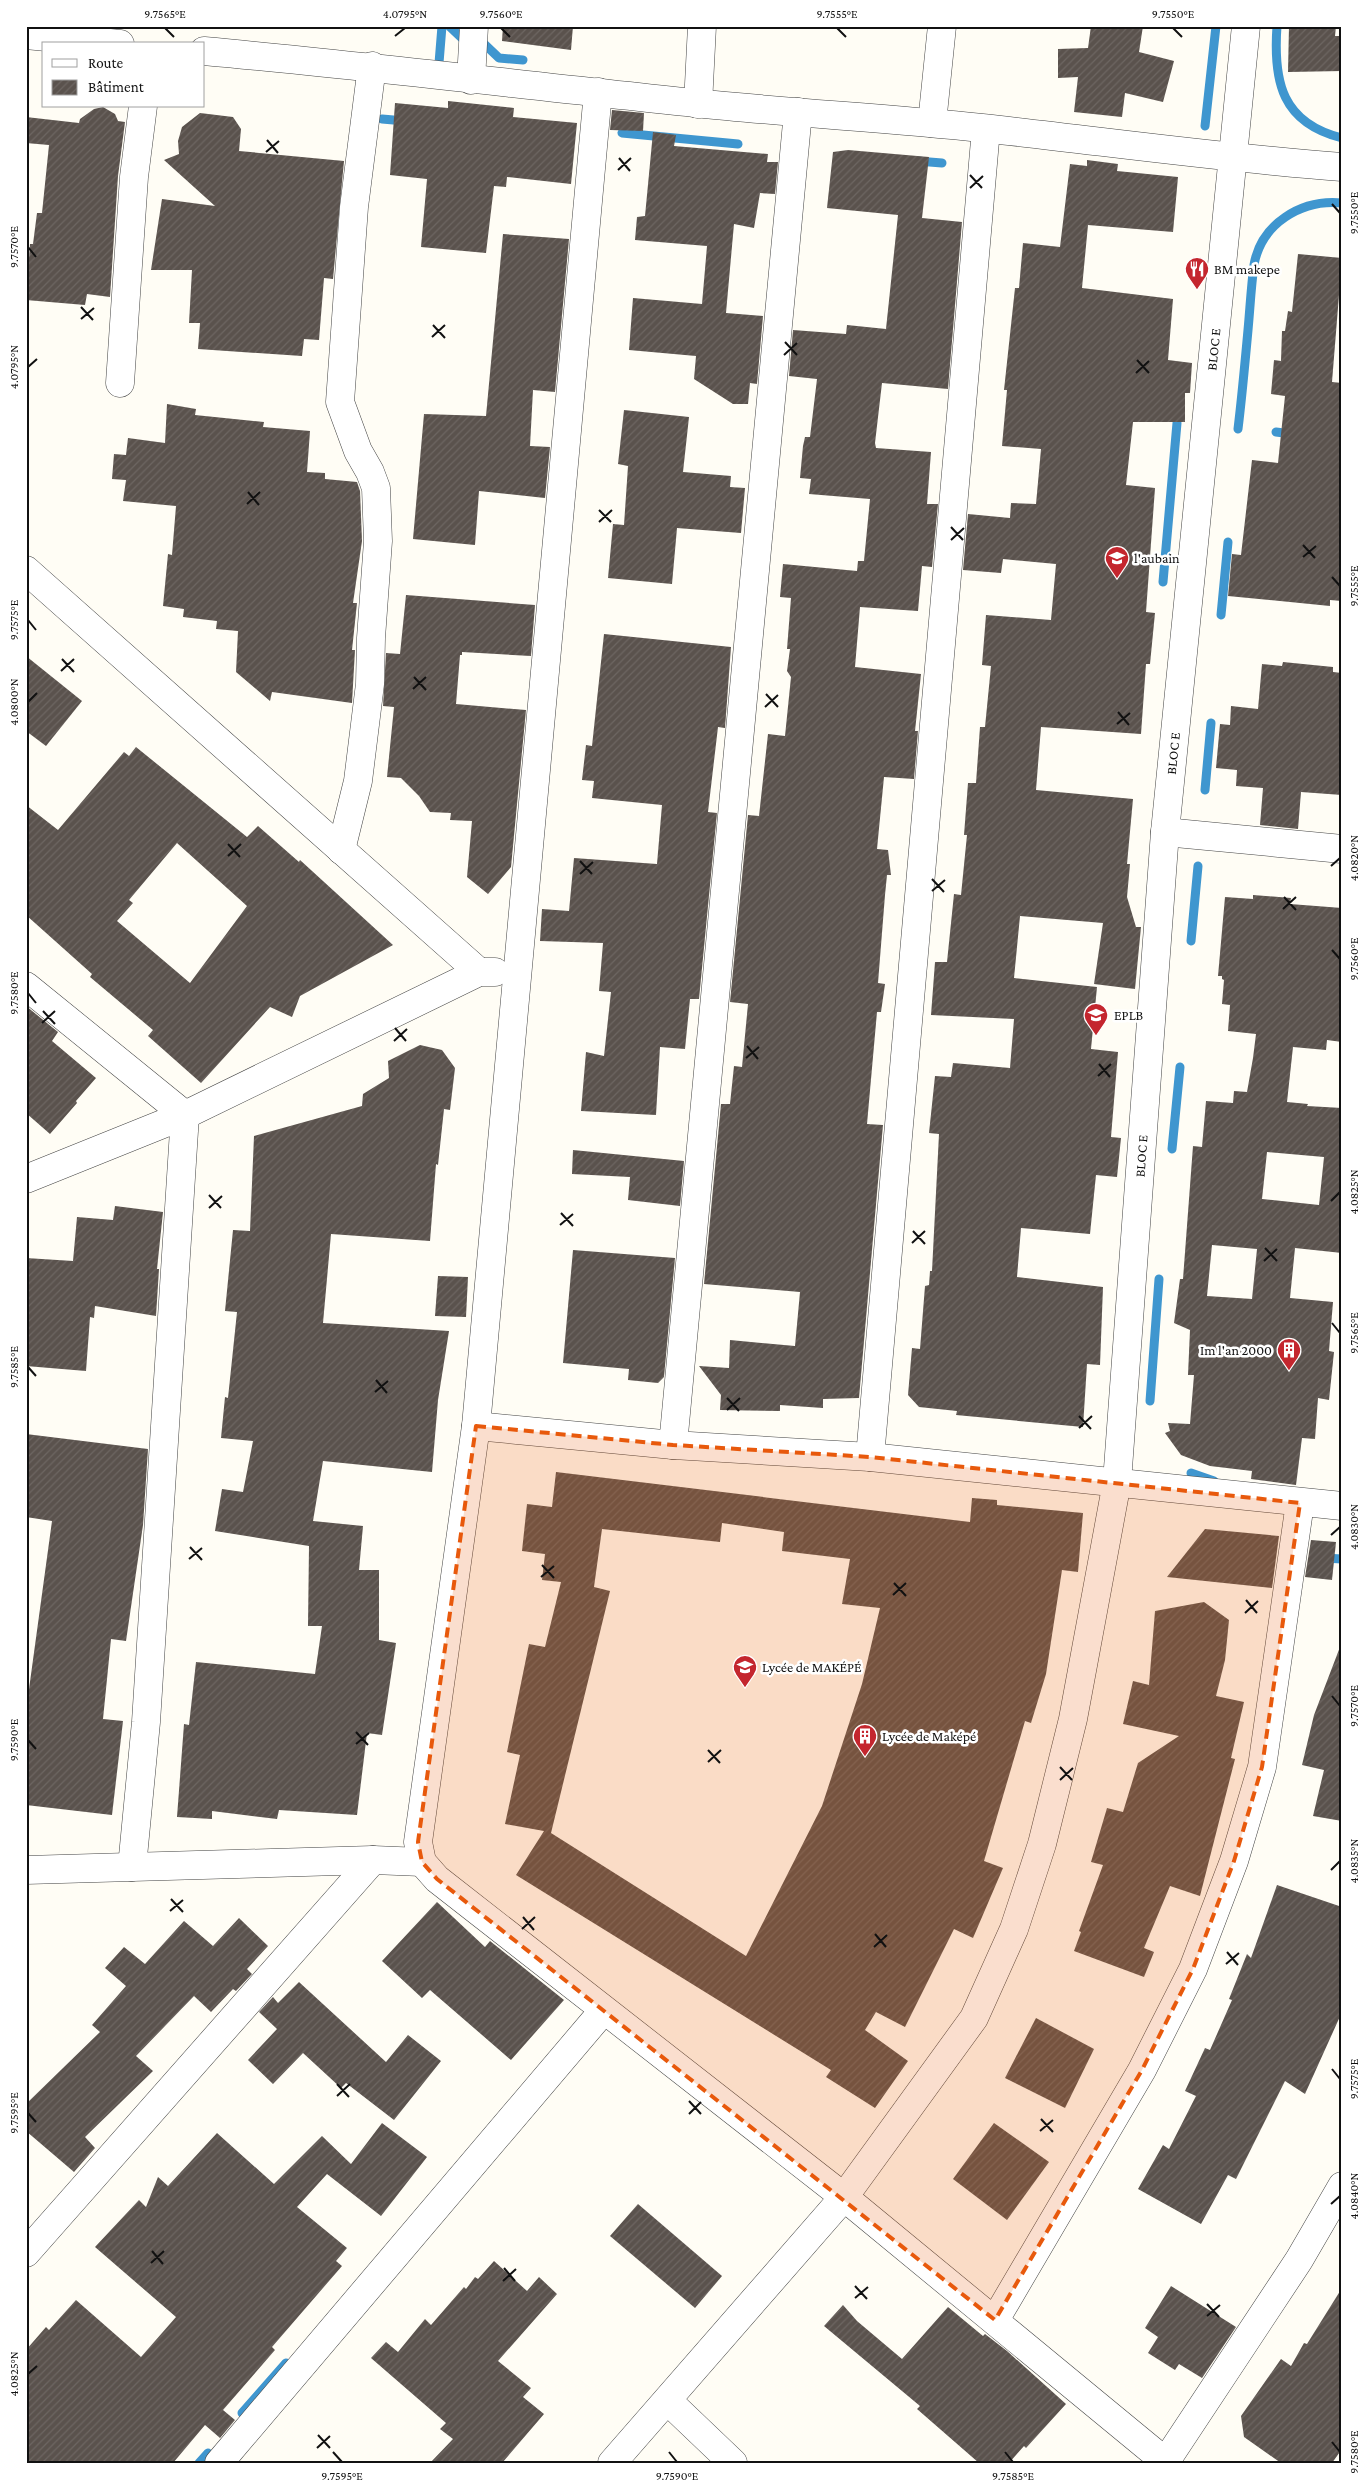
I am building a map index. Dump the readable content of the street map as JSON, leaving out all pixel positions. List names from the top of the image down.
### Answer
{
  "streets": {
    "street": ["BLOC E"]
  },
  "places": {
    "restaurant": ["BM makepe"],
    "school or university": ["l'aubain", "EPLB", "Lycée de MAKÉPÉ"],
    "building": ["Im l'an 2000", "Lycée de Maképé"]
  },
  "legend": ["Route", "Bâtiment"],
  "coordinates": [
    "9.7565°E",
    "4.0795°N",
    "9.7560°E",
    "9.7555°E",
    "9.7550°E",
    "9.7570°E",
    "9.7575°E",
    "4.0800°N",
    "4.0820°N",
    "9.7580°E",
    "4.0825°N",
    "9.7585°E",
    "4.0830°N",
    "9.7590°E",
    "4.0835°N",
    "9.7595°E",
    "4.0840°N"
  ]
}
